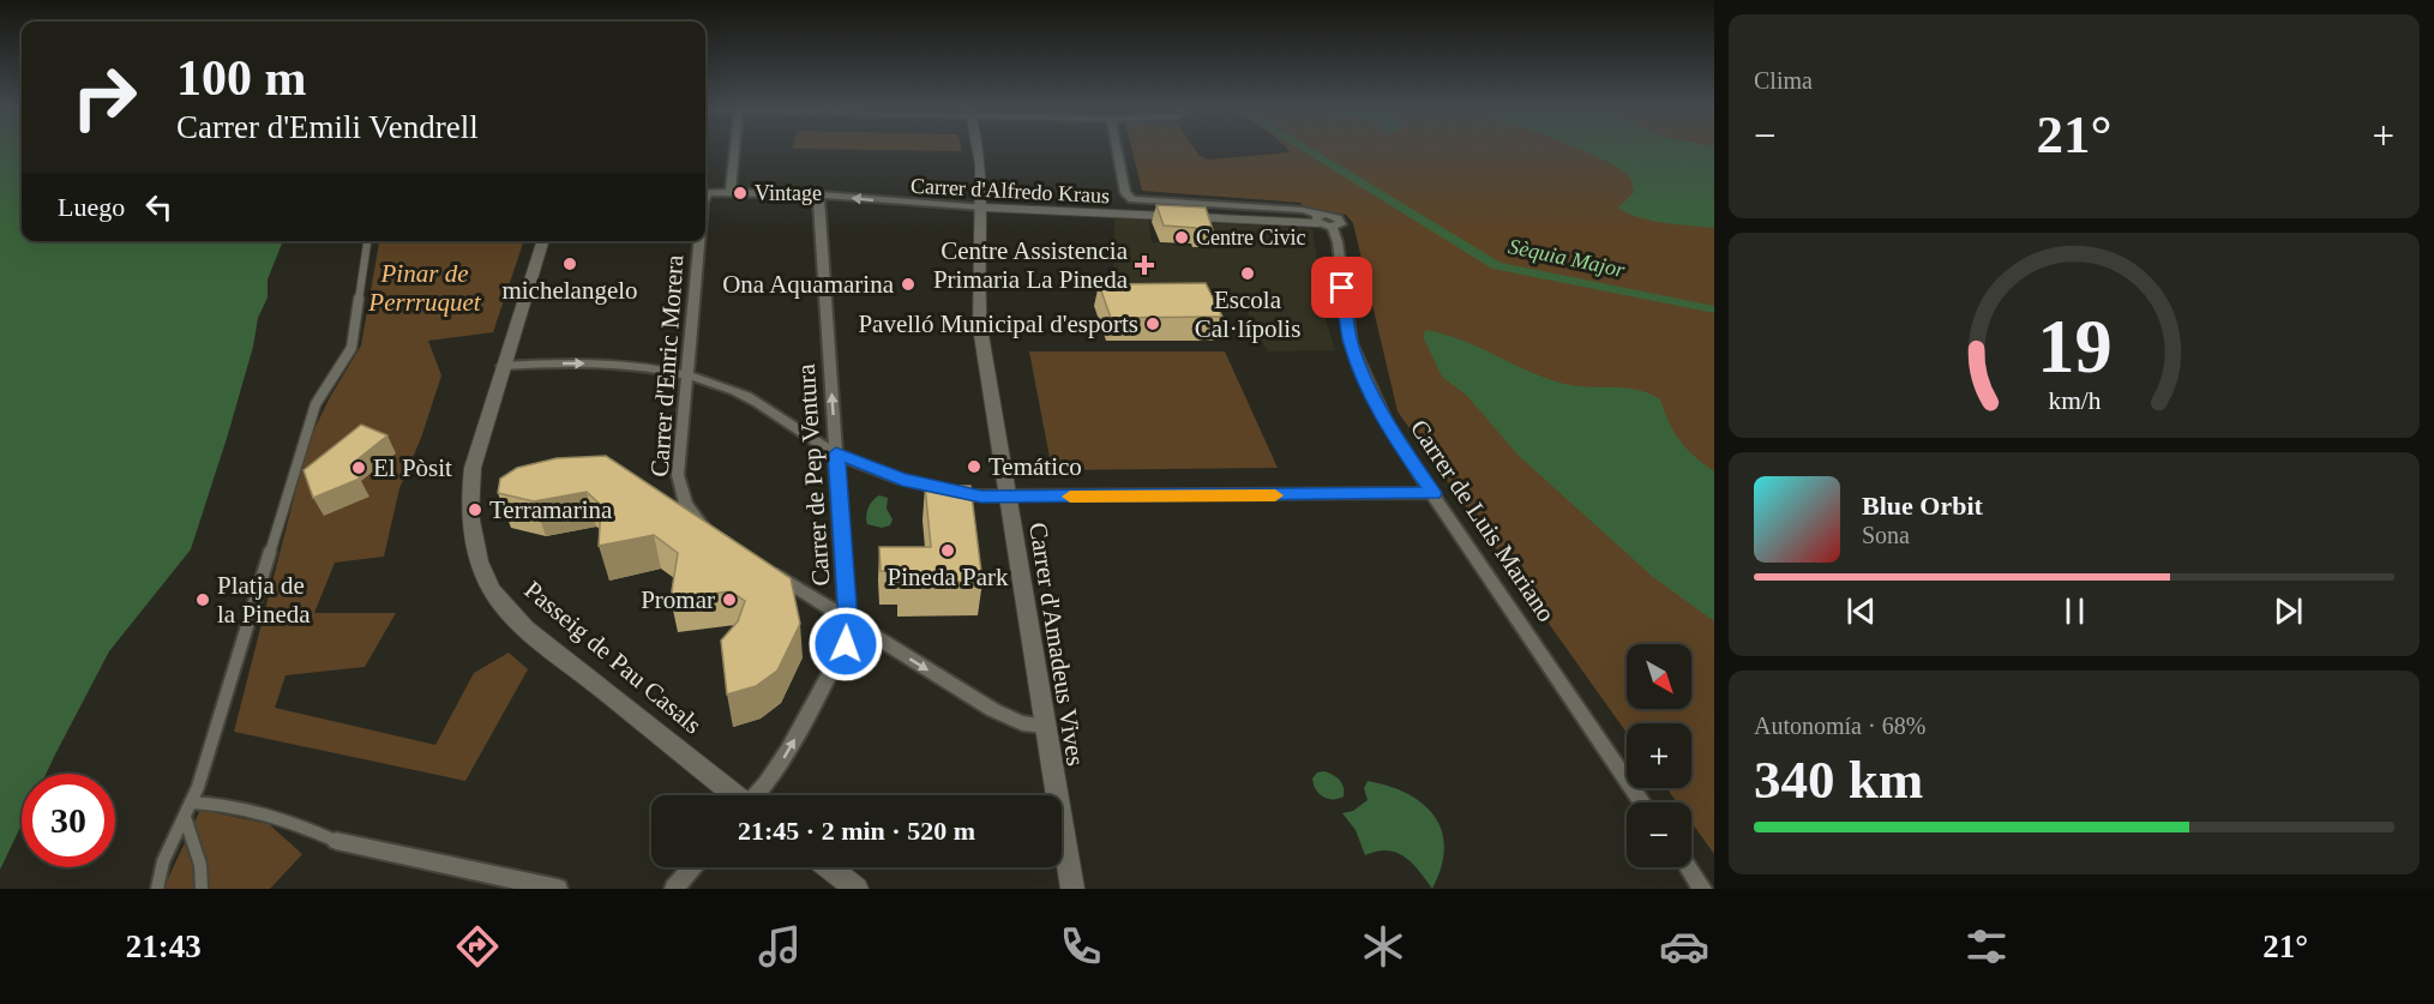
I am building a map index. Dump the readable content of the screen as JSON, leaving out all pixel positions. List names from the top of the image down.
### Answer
{
  "streets": {
    "street": [
      "Carrer d'Alfredo Kraus",
      "Carrer d'Enric Morera",
      "Carrer de Pep Ventura",
      "Carrer de Luis Mariano",
      "Carrer d'Amadeus Vives",
      "Passeig de Pau Casals"
    ]
  },
  "crossings": [
    ["Carrer d'Alfredo Kraus", "Carrer de Pep Ventura"],
    ["Carrer d'Alfredo Kraus", "Carrer de Luis Mariano"],
    ["Carrer d'Alfredo Kraus", "Carrer d'Amadeus Vives"]
  ],
  "one_way": ["Carrer de Pep Ventura"],
  "water": ["Sèquia Major"],
  "parks": ["Pinar de Perrruquet"],
  "places": {
    "other": [
      "Vintage",
      "Centre Civic",
      "michelangelo",
      "Escola Cal·lípolis",
      "Ona Aquamarina",
      "Pavelló Municipal d'esports",
      "Temático",
      "El Pòsit",
      "Terramarina",
      "Pineda Park",
      "Platja de la Pineda",
      "Promar"
    ],
    "health": ["Centre Assistencia Primaria La Pineda"]
  },
  "north": "bottom right",
  "page": {
    "tile": [
      "Clima",
      ["Autonomía · 68%", "340 km"]
    ],
    "turn": ["100 m", "Carrer d'Emili Vendrell"],
    "heat": ["−", "21°", "+"],
    "then": "Luego",
    "song": ["Blue Orbit", "Sona"],
    "map_buttons": ["+", "−"],
    "limit": "30",
    "trip": "21:45 · 2 min · 520 m",
    "tabs": ["21:43", "21°"],
    "gauge": ["19", "km/h"]
  }
}
